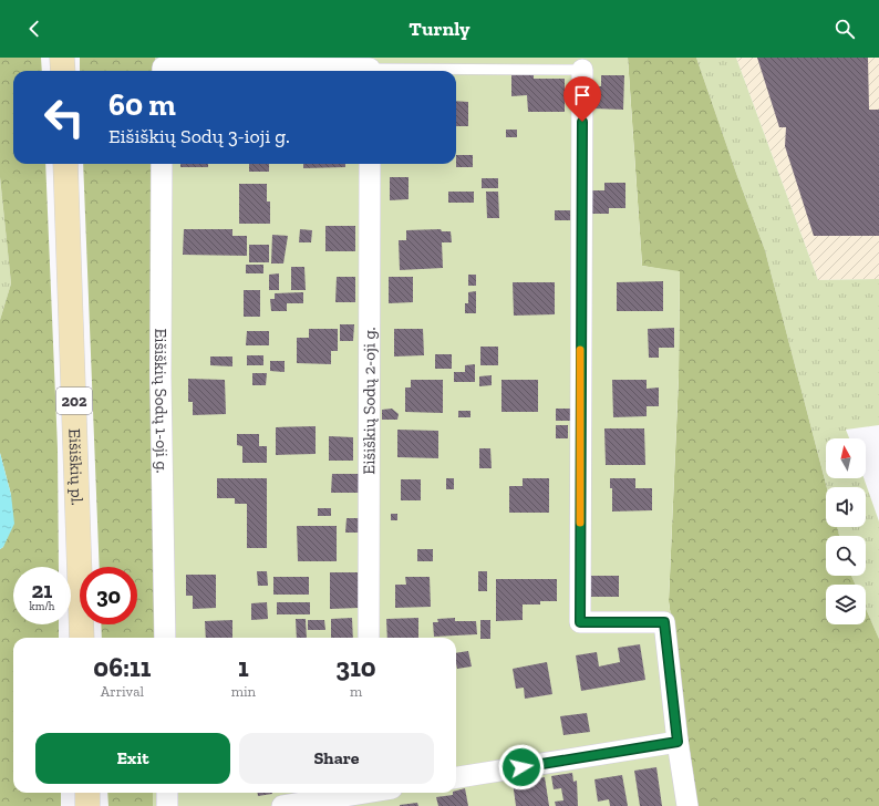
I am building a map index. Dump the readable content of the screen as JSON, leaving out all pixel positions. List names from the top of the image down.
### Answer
{
  "streets": {
    "main road": ["202", "Eišiškių pl."],
    "street": ["Eišiškių Sodų 1-oji g.", "Eišiškių Sodų 2-oji g."]
  },
  "north": "top",
  "page": {
    "header": "Turnly",
    "turn": ["60 m", "Eišiškių Sodų 3-ioji g."],
    "speed": "21 km/h",
    "limit": "30",
    "eta": [
      "06:11",
      "Arrival",
      "1",
      "min",
      "310",
      "m"
    ],
    "buttons": ["Exit", "Share"]
  }
}
